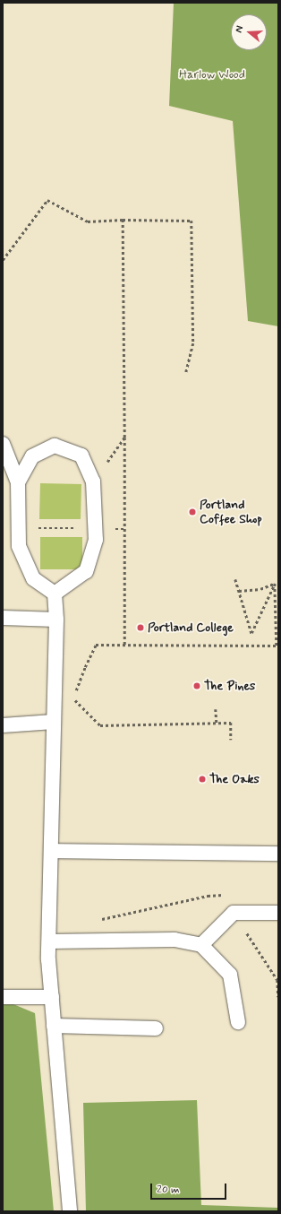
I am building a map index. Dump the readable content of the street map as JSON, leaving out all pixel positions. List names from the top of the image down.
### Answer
{
  "parks": ["Harlow Wood"],
  "places": [
    "Portland Coffee Shop",
    "Portland College",
    "The Pines",
    "The Oaks"
  ],
  "scale_bar": "20 m",
  "north": "left"
}
